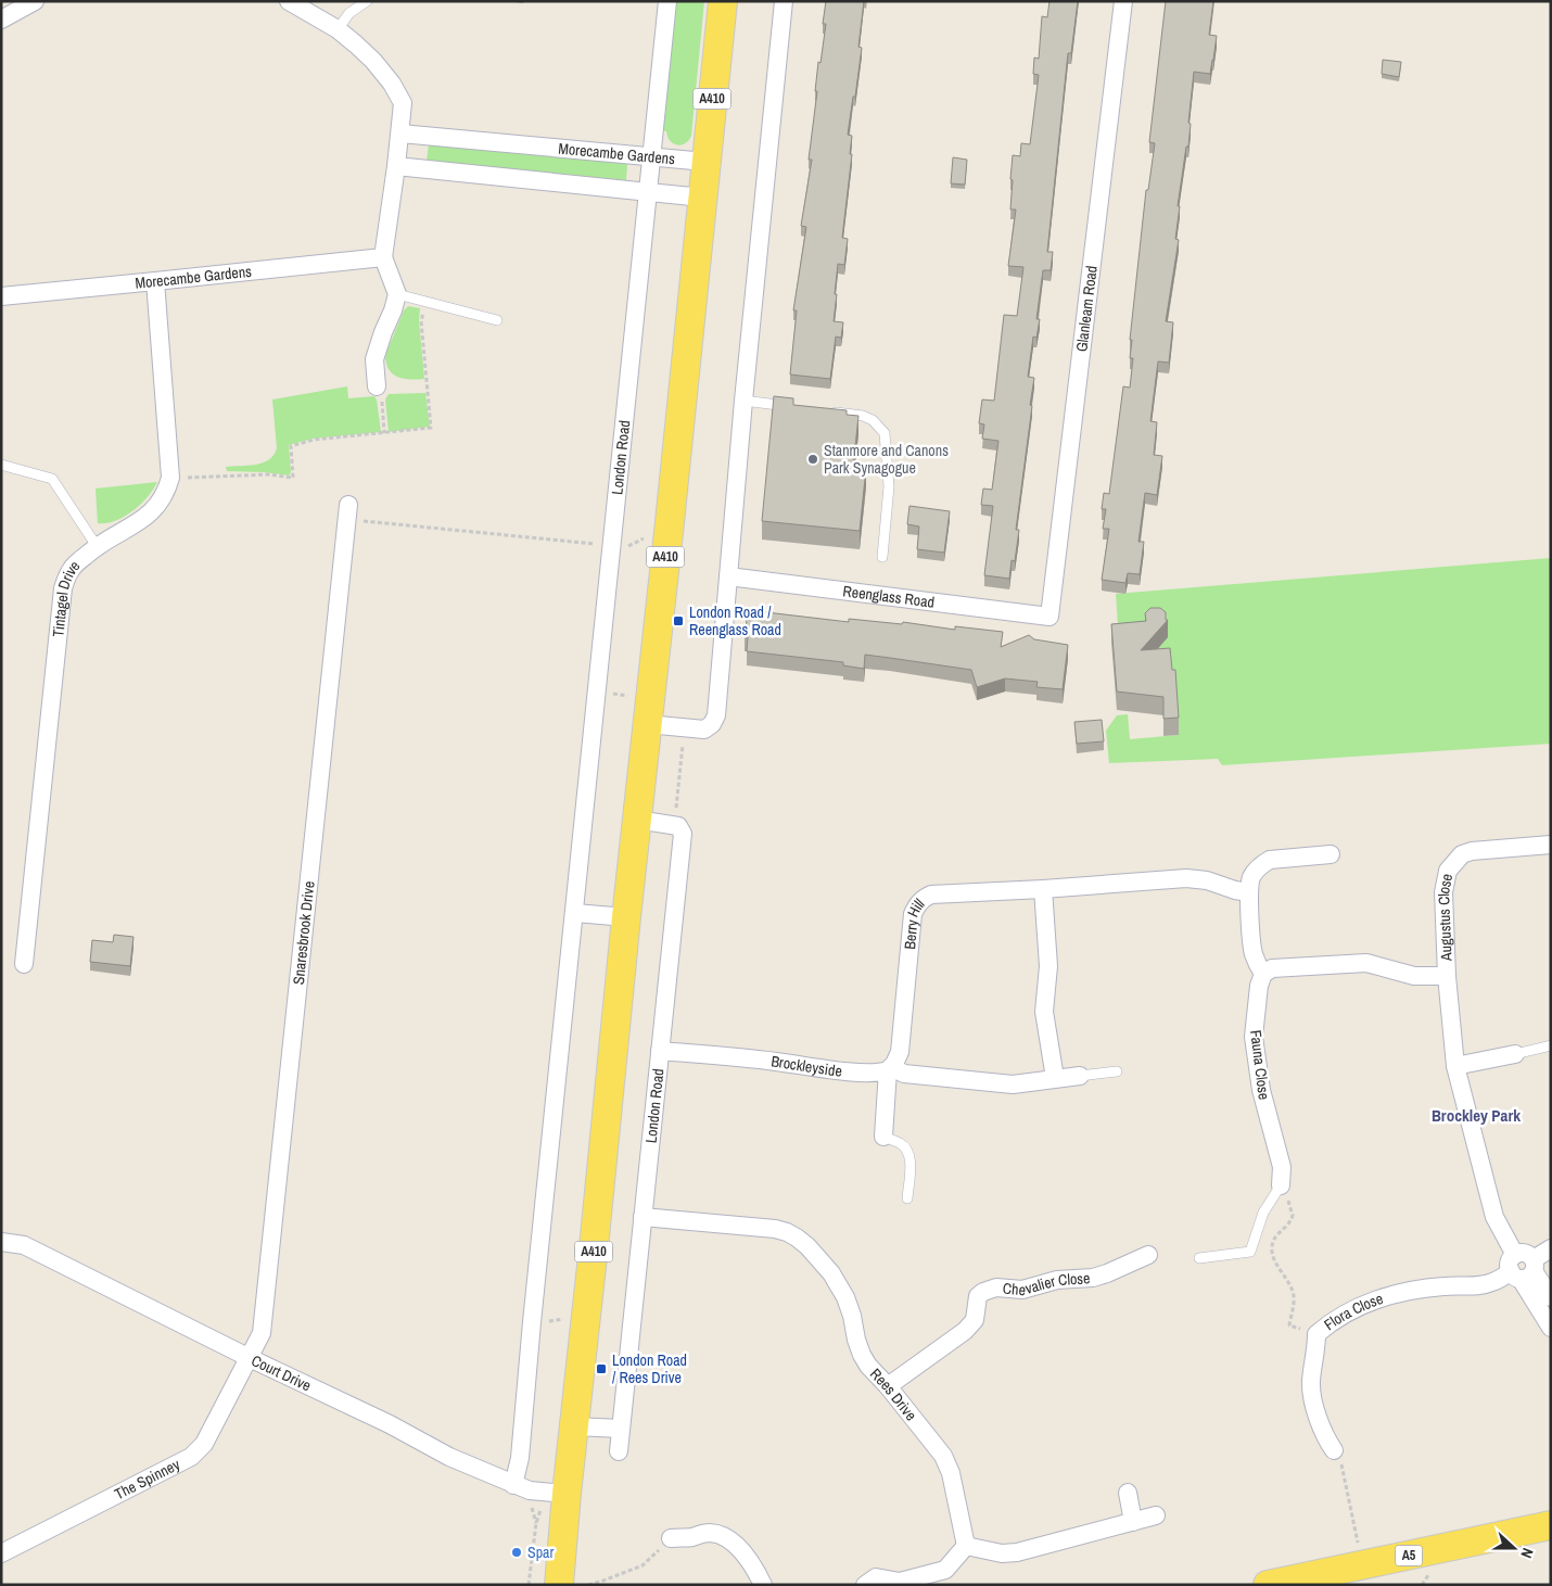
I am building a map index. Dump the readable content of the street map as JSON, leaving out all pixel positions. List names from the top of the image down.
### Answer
{
  "streets": {
    "main road": ["A410", "A5"],
    "street": [
      "Morecambe Gardens",
      "Glanleam Road",
      "London Road",
      "Reenglass Road",
      "Tintagel Drive",
      "Augustus Close",
      "Berry Hill",
      "Snaresbrook Drive",
      "Fauna Close",
      "Brockleyside",
      "Chevalier Close",
      "Flora Close",
      "Court Drive",
      "Rees Drive",
      "The Spinney"
    ]
  },
  "crossings": [
    ["A410", "Morecambe Gardens"],
    ["A410", "Court Drive"],
    ["Morecambe Gardens", "London Road"],
    ["Morecambe Gardens", "Tintagel Drive"],
    ["Glanleam Road", "Reenglass Road"],
    ["London Road", "Brockleyside"],
    ["London Road", "Court Drive"],
    ["London Road", "Rees Drive"],
    ["Augustus Close", "Flora Close"],
    ["Berry Hill", "Brockleyside"],
    ["Snaresbrook Drive", "Court Drive"],
    ["Snaresbrook Drive", "The Spinney"],
    ["Chevalier Close", "Rees Drive"],
    ["Court Drive", "The Spinney"]
  ],
  "districts": ["Brockley Park"],
  "places": {
    "other": ["Stanmore and Canons Park Synagogue", "Spar"],
    "transit": ["London Road / Reenglass Road", "London Road / Rees Drive"]
  },
  "north": "right"
}
